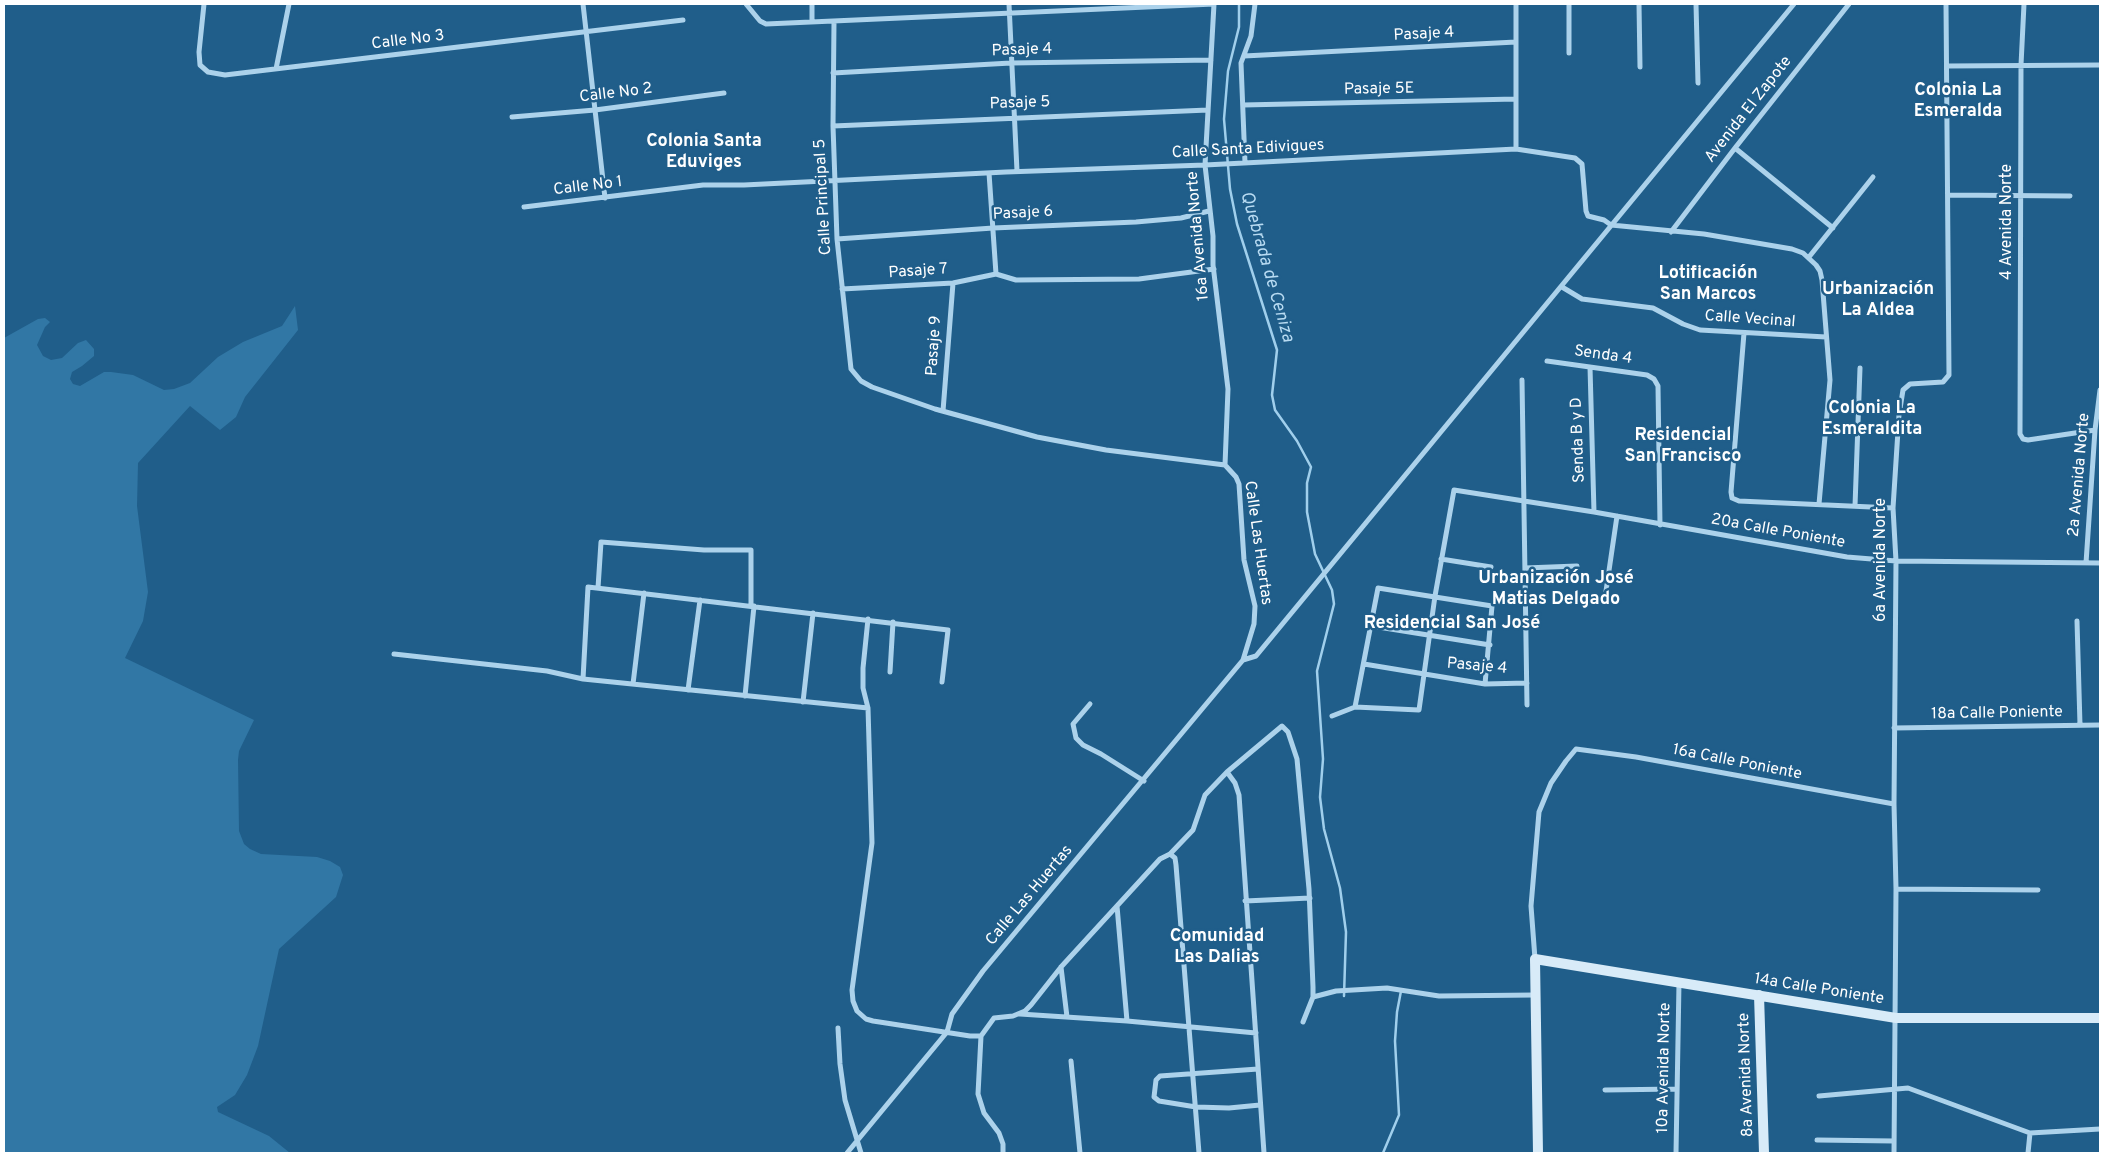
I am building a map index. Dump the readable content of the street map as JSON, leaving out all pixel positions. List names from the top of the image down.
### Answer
{
  "streets": {
    "street": [
      "Pasaje 4",
      "Calle No 3",
      "Pasaje 5E",
      "Calle No 2",
      "Pasaje 5",
      "Avenida El Zapote",
      "Calle Santa Edivigues",
      "Calle No 1",
      "Calle Principal 5",
      "Pasaje 6",
      "4 Avenida Norte",
      "16a Avenida Norte",
      "Pasaje 7",
      "Calle Vecinal",
      "Pasaje 9",
      "Senda 4",
      "Senda B y D",
      "2a Avenida Norte",
      "20a Calle Poniente",
      "Calle Las Huertas",
      "6a Avenida Norte",
      "18a Calle Poniente",
      "16a Calle Poniente",
      "14a Calle Poniente",
      "10a Avenida Norte",
      "8a Avenida Norte"
    ]
  },
  "crossings": [
    ["Pasaje 4", "Calle Principal 5"],
    ["Pasaje 4", "16a Avenida Norte"],
    ["Pasaje 5", "Calle Principal 5"],
    ["Pasaje 5", "16a Avenida Norte"],
    ["Calle Santa Edivigues", "Calle No 1"],
    ["Calle Santa Edivigues", "Calle Principal 5"],
    ["Calle Santa Edivigues", "16a Avenida Norte"],
    ["Calle No 1", "Calle Principal 5"],
    ["Calle Principal 5", "Pasaje 6"],
    ["Calle Principal 5", "Pasaje 7"],
    ["Calle Principal 5", "Calle Las Huertas"],
    ["Pasaje 6", "16a Avenida Norte"],
    ["4 Avenida Norte", "2a Avenida Norte"],
    ["16a Avenida Norte", "Calle Las Huertas"],
    ["Pasaje 7", "Pasaje 9"],
    ["Pasaje 9", "Calle Las Huertas"],
    ["Senda 4", "Senda B y D"],
    ["Senda 4", "20a Calle Poniente"],
    ["Senda B y D", "20a Calle Poniente"],
    ["2a Avenida Norte", "20a Calle Poniente"],
    ["20a Calle Poniente", "6a Avenida Norte"],
    ["6a Avenida Norte", "18a Calle Poniente"],
    ["6a Avenida Norte", "16a Calle Poniente"],
    ["6a Avenida Norte", "14a Calle Poniente"],
    ["16a Calle Poniente", "14a Calle Poniente"],
    ["14a Calle Poniente", "10a Avenida Norte"],
    ["14a Calle Poniente", "8a Avenida Norte"]
  ],
  "districts": [
    "Colonia La Esmeralda",
    "Colonia Santa Eduviges",
    "Lotificación San Marcos",
    "Urbanización La Aldea",
    "Colonia La Esmeraldita",
    "Residencial San Francisco",
    "Urbanización José Matias Delgado",
    "Residencial San José",
    "Comunidad Las Dalias"
  ],
  "water": ["Quebrada de Ceniza"]
}
